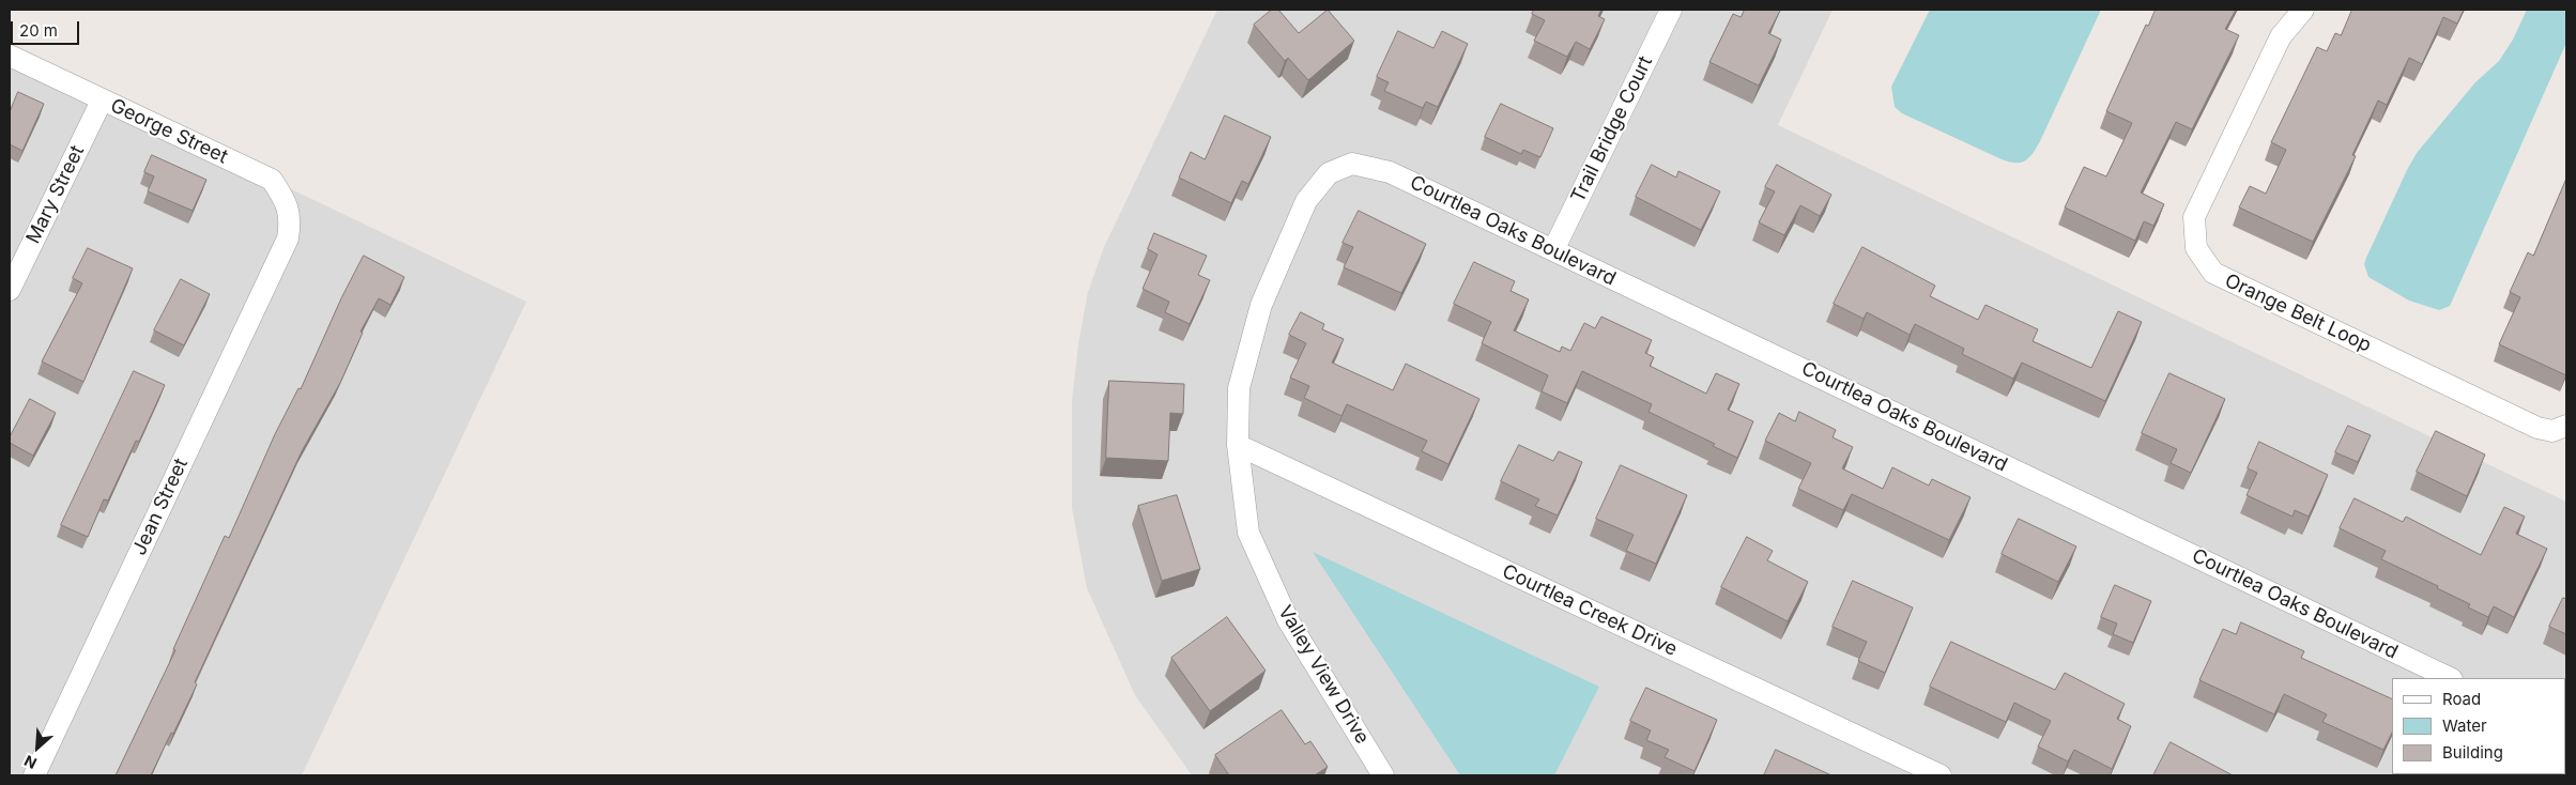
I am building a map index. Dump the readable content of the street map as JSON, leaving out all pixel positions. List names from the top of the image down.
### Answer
{
  "streets": {
    "street": [
      "Trail Bridge Court",
      "George Street",
      "Mary Street",
      "Courtlea Oaks Boulevard",
      "Orange Belt Loop",
      "Jean Street",
      "Courtlea Creek Drive",
      "Valley View Drive"
    ]
  },
  "crossings": [
    ["Trail Bridge Court", "Courtlea Oaks Boulevard"],
    ["George Street", "Mary Street"],
    ["George Street", "Jean Street"],
    ["Courtlea Oaks Boulevard", "Valley View Drive"],
    ["Courtlea Creek Drive", "Valley View Drive"]
  ],
  "legend": ["Road", "Water", "Building"],
  "scale_bar": "20 m",
  "north": "bottom left"
}
